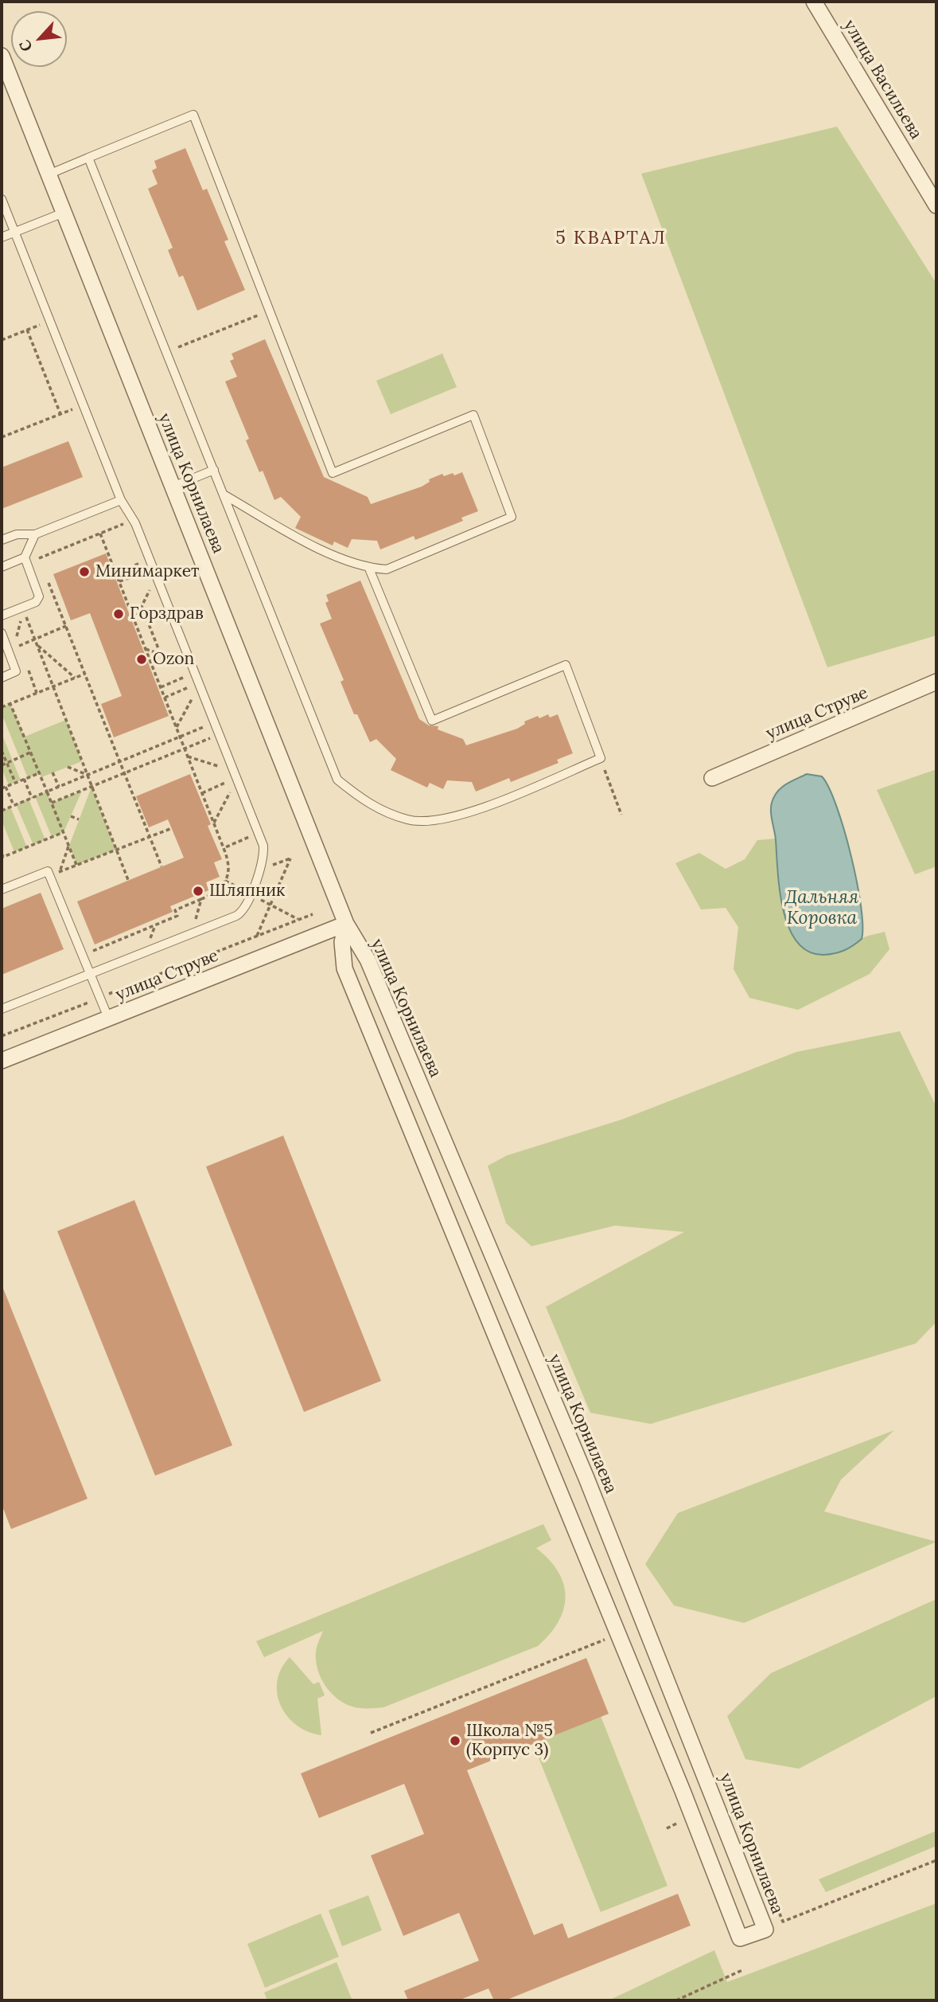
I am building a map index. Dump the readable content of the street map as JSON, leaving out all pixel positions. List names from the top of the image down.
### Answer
{
  "streets": {
    "street": ["улица Васильева", "улица Корнилаева", "улица Струве"]
  },
  "crossings": [
    ["улица Корнилаева", "улица Струве"]
  ],
  "districts": ["5 КВАРТАЛ"],
  "water": ["Дальняя Коровка"],
  "places": [
    "Минимаркет",
    "Горздрав",
    "Ozon",
    "Шляпник",
    "Школа №5 (Корпус 3)"
  ],
  "north": "bottom left"
}
